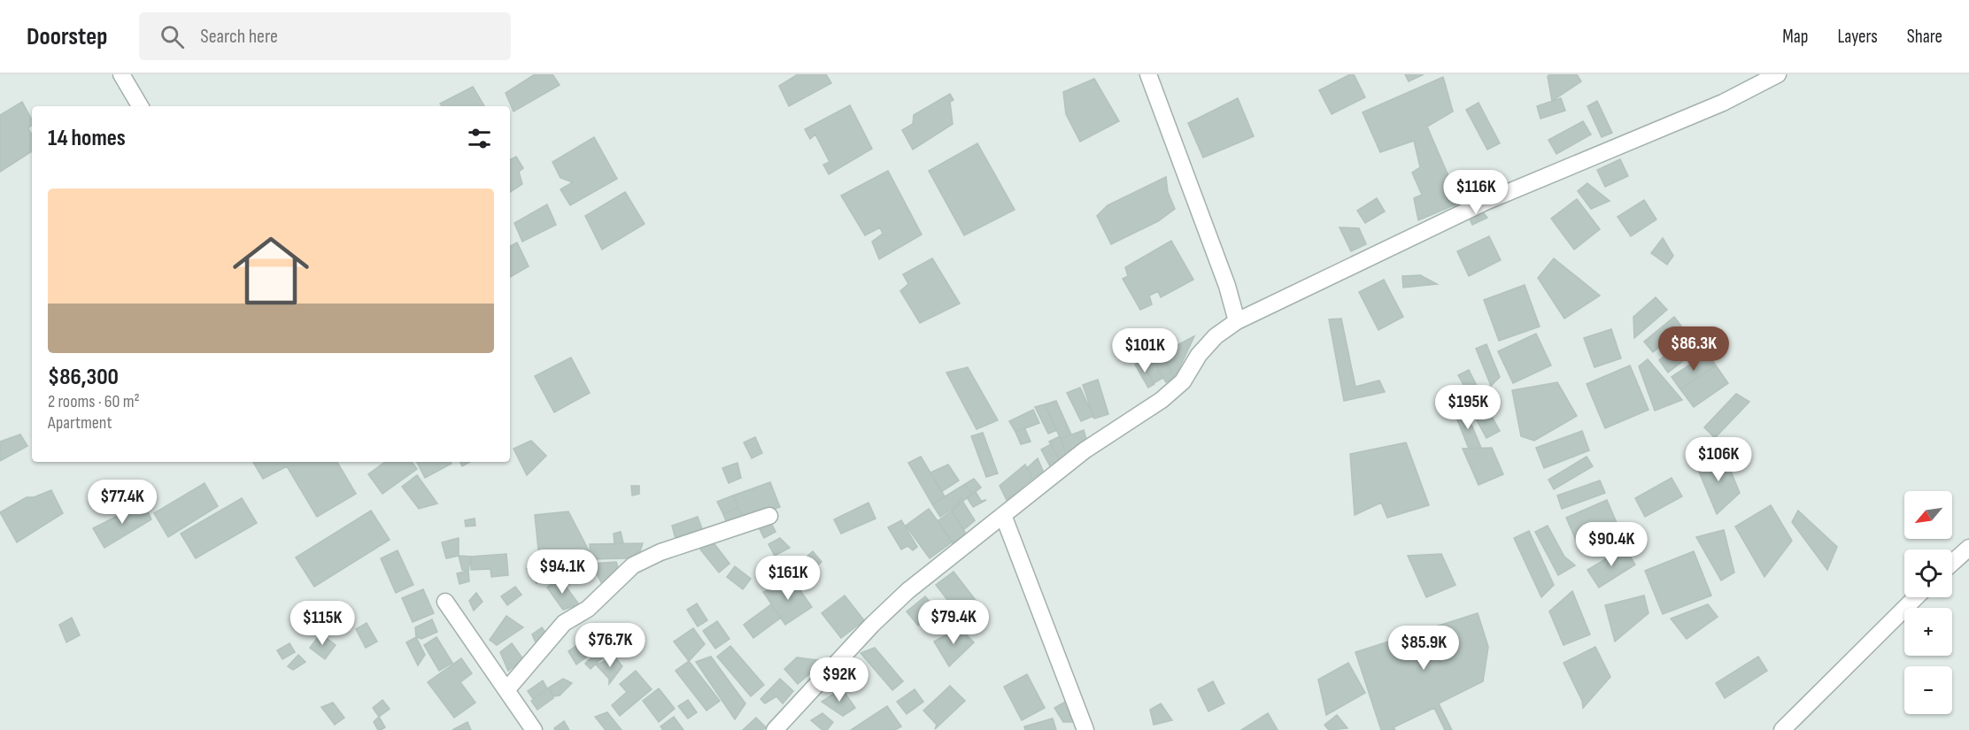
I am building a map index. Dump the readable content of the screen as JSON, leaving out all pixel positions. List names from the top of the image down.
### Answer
{
  "north": "bottom left",
  "page": {
    "header": "Doorstep",
    "search": "Search here",
    "nav": ["Map", "Layers", "Share"],
    "heading": "14 homes",
    "price": [
      "$116K",
      "$86.3K",
      "$101K",
      "$195K",
      "$106K",
      "$77.4K",
      "$90.4K",
      "$94.1K",
      "$161K",
      "$79.4K",
      "$115K",
      "$76.7K",
      "$85.9K",
      "$92K"
    ],
    "list": [
      {
        "name": "$86,300",
        "note": "2 rooms · 60 m² · Apartment"
      }
    ],
    "map_buttons": ["+", "−"]
  }
}
